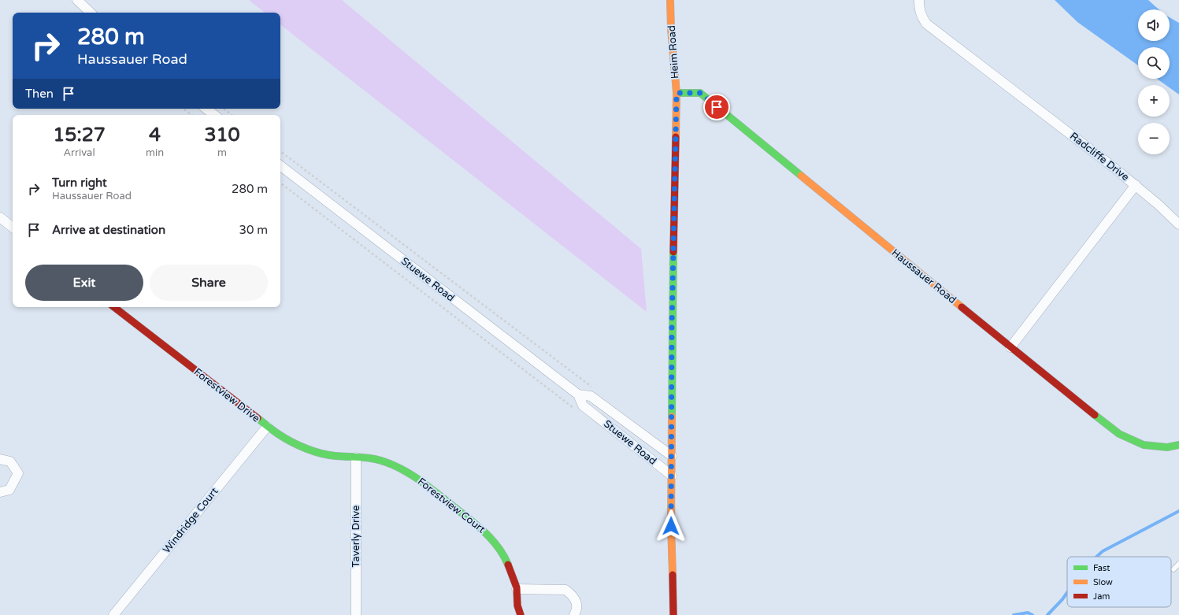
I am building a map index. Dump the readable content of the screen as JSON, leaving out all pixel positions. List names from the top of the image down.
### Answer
{
  "streets": {
    "street": [
      "Heim Road",
      "Radcliffe Drive",
      "Haussauer Road",
      "Stuewe Road",
      "Forestview Drive",
      "Forestview Court",
      "Windridge Court",
      "Taverly Drive"
    ]
  },
  "crossings": [
    ["Heim Road", "Haussauer Road"],
    ["Heim Road", "Stuewe Road"],
    ["Radcliffe Drive", "Haussauer Road"],
    ["Forestview Drive", "Forestview Court"],
    ["Forestview Drive", "Windridge Court"],
    ["Forestview Drive", "Taverly Drive"],
    ["Forestview Court", "Taverly Drive"]
  ],
  "legend": ["Fast", "Slow", "Jam"],
  "page": {
    "map_buttons": ["+", "−"],
    "turn": ["280 m", "Haussauer Road"],
    "then": "Then",
    "eta": [
      "15:27",
      "Arrival",
      "4",
      "min",
      "310",
      "m"
    ],
    "list": [
      {
        "name": "Turn right",
        "note": "Haussauer Road",
        "value": "280 m"
      },
      {
        "name": "Arrive at destination",
        "value": "30 m"
      }
    ],
    "buttons": ["Exit", "Share"]
  }
}
